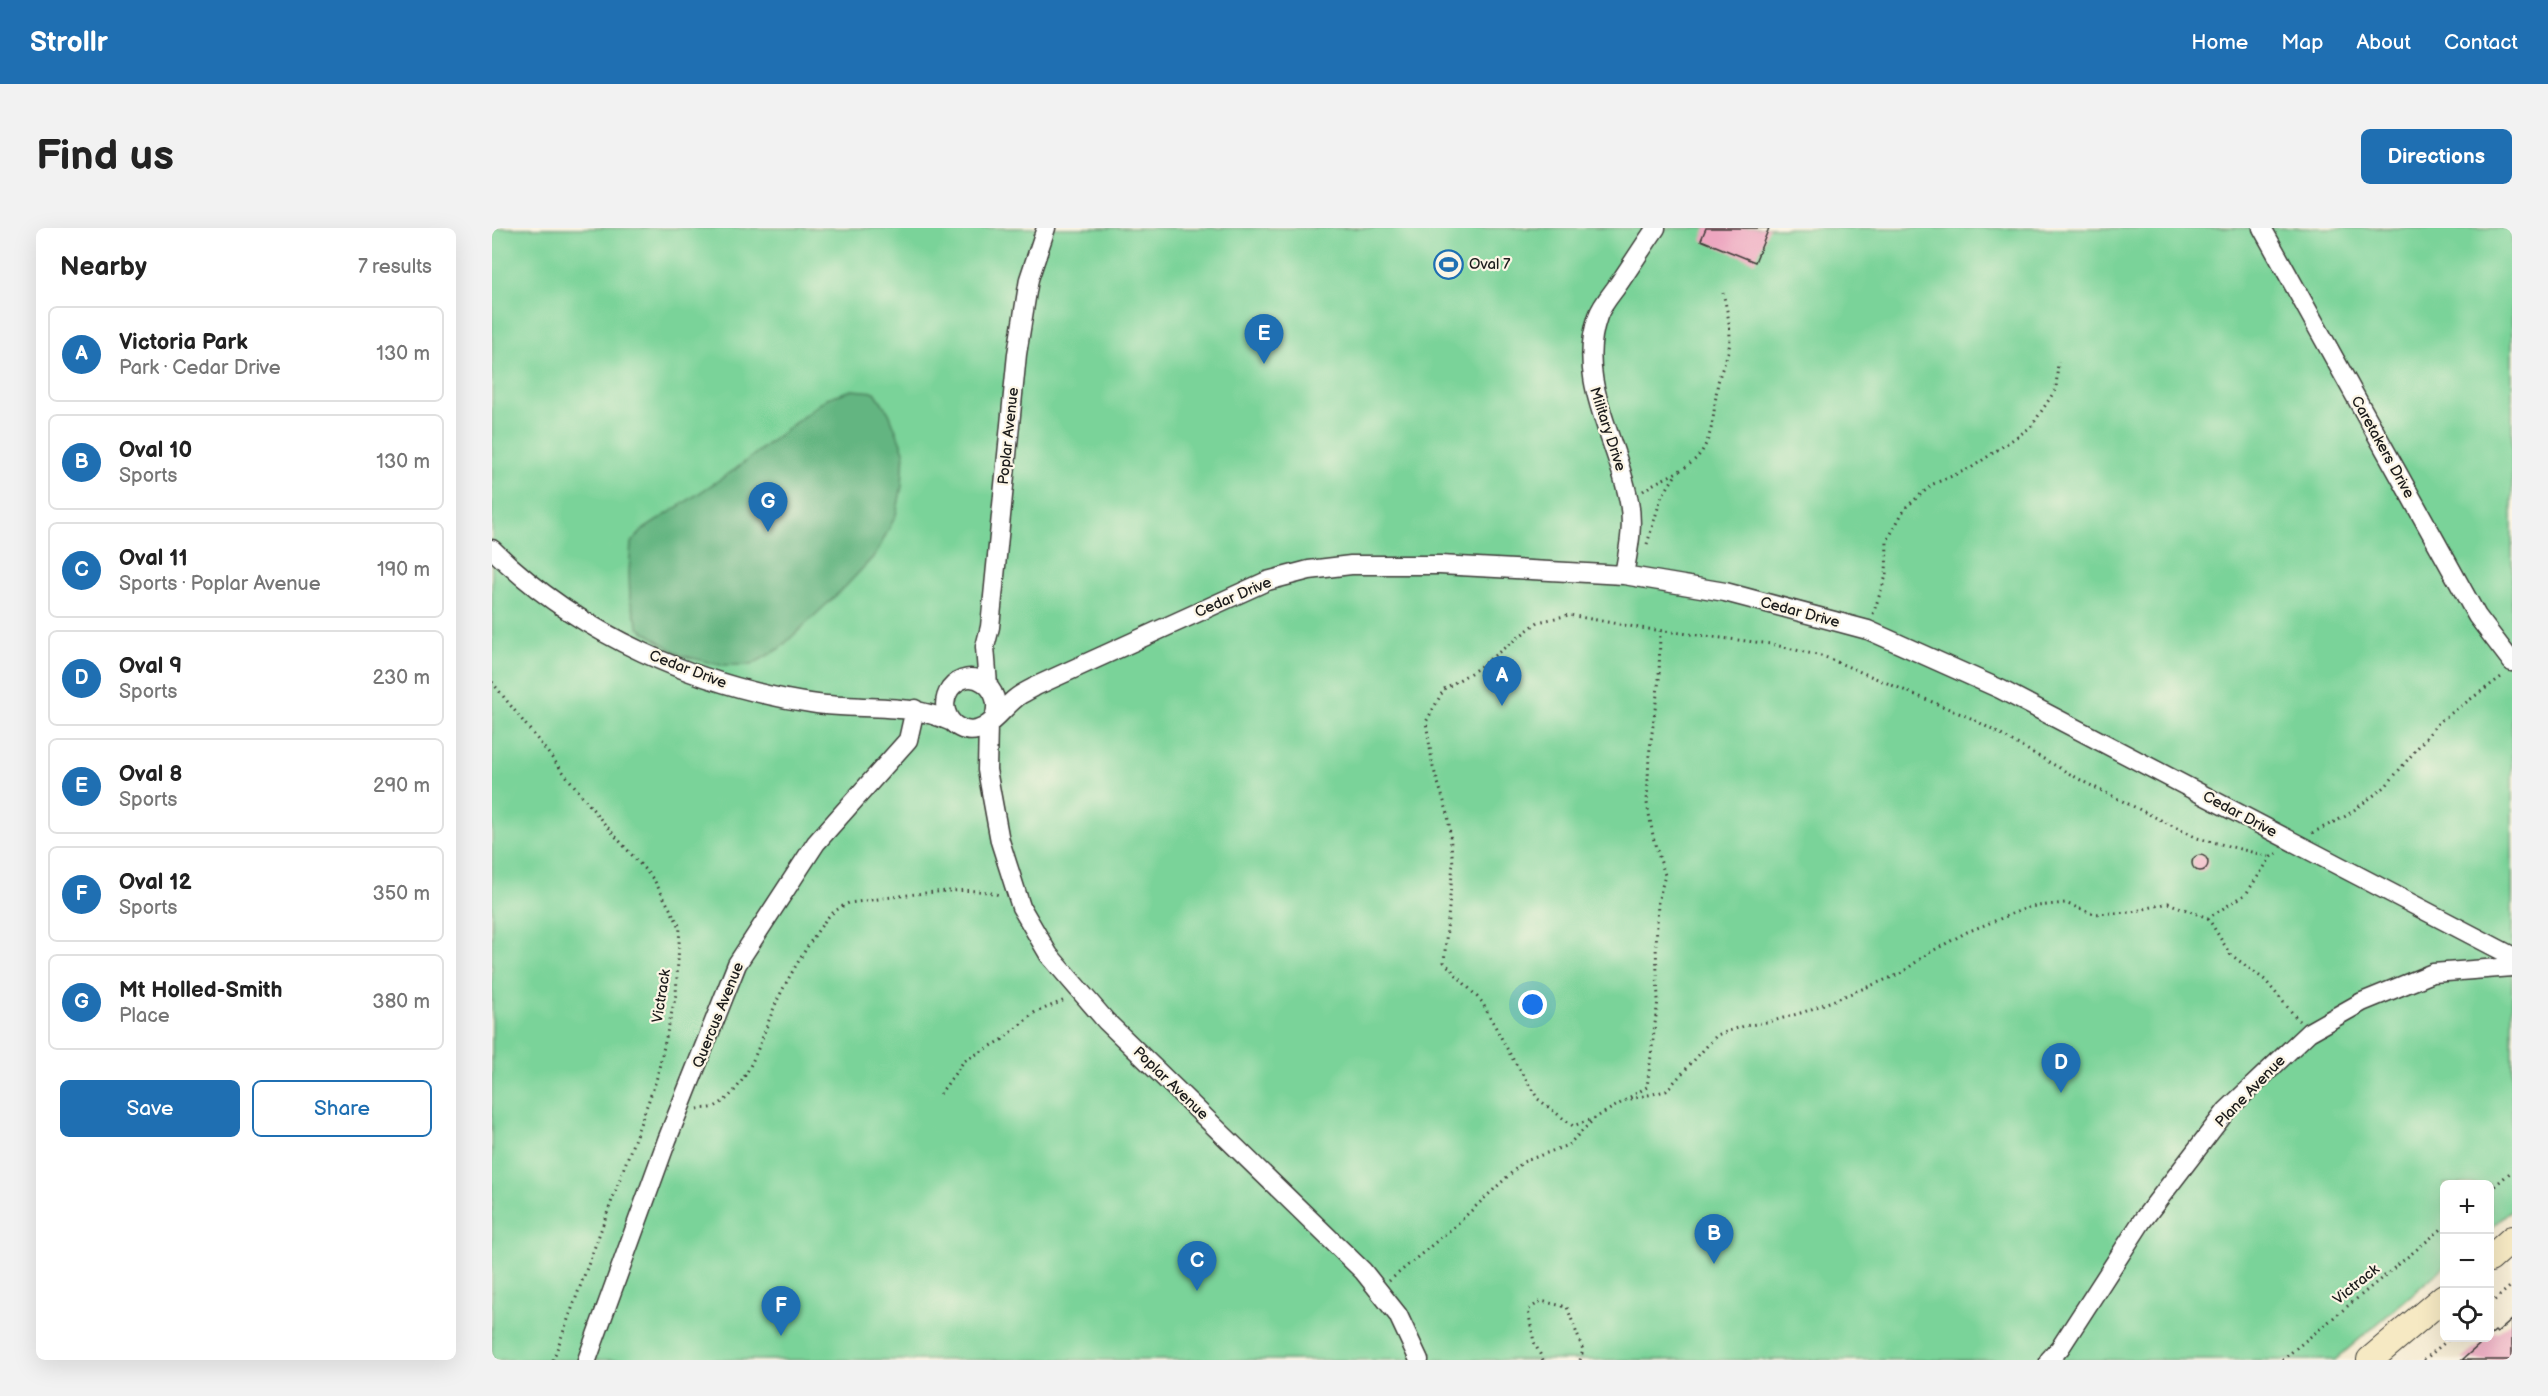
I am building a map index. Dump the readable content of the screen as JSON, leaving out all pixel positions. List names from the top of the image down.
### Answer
{
  "streets": {
    "street": [
      "Military Drive",
      "Poplar Avenue",
      "Caretakers Drive",
      "Cedar Drive",
      "Quercus Avenue",
      "Plane Avenue"
    ],
    "path": ["Victrack"]
  },
  "crossings": [
    ["Military Drive", "Cedar Drive"],
    ["Poplar Avenue", "Cedar Drive"],
    ["Cedar Drive", "Quercus Avenue"]
  ],
  "places": {
    "sports": ["Oval 7"]
  },
  "page": {
    "header": "Strollr",
    "nav": [
      "Home",
      "Map",
      "About",
      "Contact"
    ],
    "buttons": [
      "Directions",
      ["Save", "Share"]
    ],
    "title": "Find us",
    "heading": ["Nearby", "7 results"],
    "list": [
      {
        "mark": "A",
        "name": "Victoria Park",
        "note": "Park · Cedar Drive",
        "value": "130 m"
      },
      {
        "mark": "B",
        "name": "Oval 10",
        "note": "Sports",
        "value": "130 m"
      },
      {
        "mark": "C",
        "name": "Oval 11",
        "note": "Sports · Poplar Avenue",
        "value": "190 m"
      },
      {
        "mark": "D",
        "name": "Oval 9",
        "note": "Sports",
        "value": "230 m"
      },
      {
        "mark": "E",
        "name": "Oval 8",
        "note": "Sports",
        "value": "290 m"
      },
      {
        "mark": "F",
        "name": "Oval 12",
        "note": "Sports",
        "value": "350 m"
      },
      {
        "mark": "G",
        "name": "Mt Holled-Smith",
        "note": "Place",
        "value": "380 m"
      }
    ],
    "pins": [
      "E",
      "G",
      "A",
      "D",
      "B",
      "C",
      "F"
    ],
    "map_buttons": ["+", "−"]
  }
}
